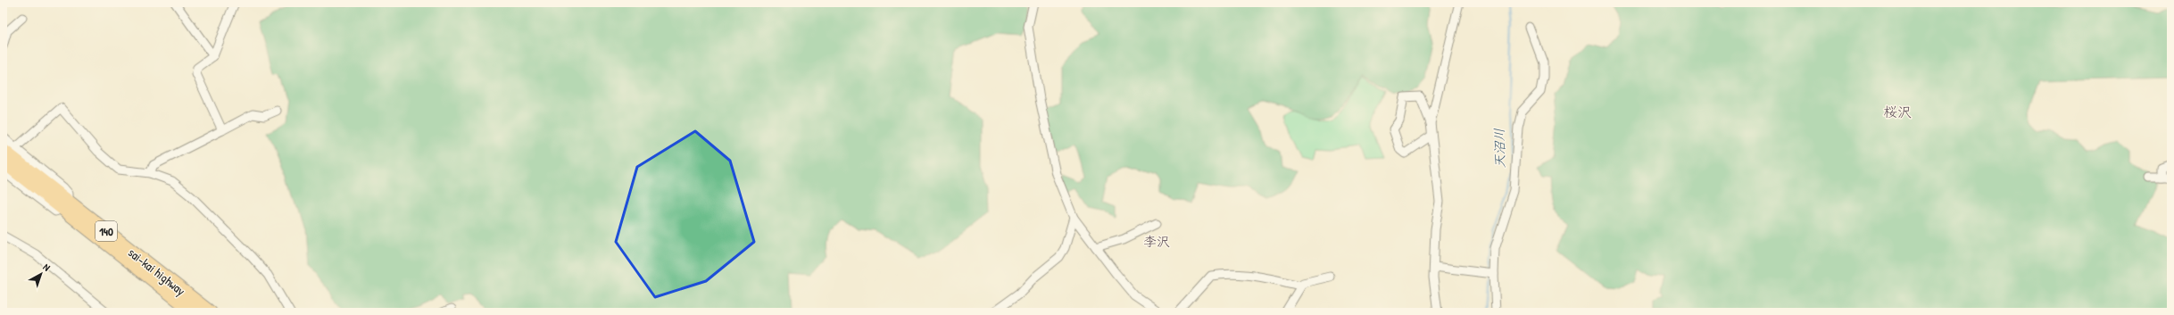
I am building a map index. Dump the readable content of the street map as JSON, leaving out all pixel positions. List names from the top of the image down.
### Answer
{
  "streets": {
    "highway": ["140", "sai-kai highway"]
  },
  "districts": ["桜沢", "李沢"],
  "water": ["天沼川"],
  "north": "top right"
}
